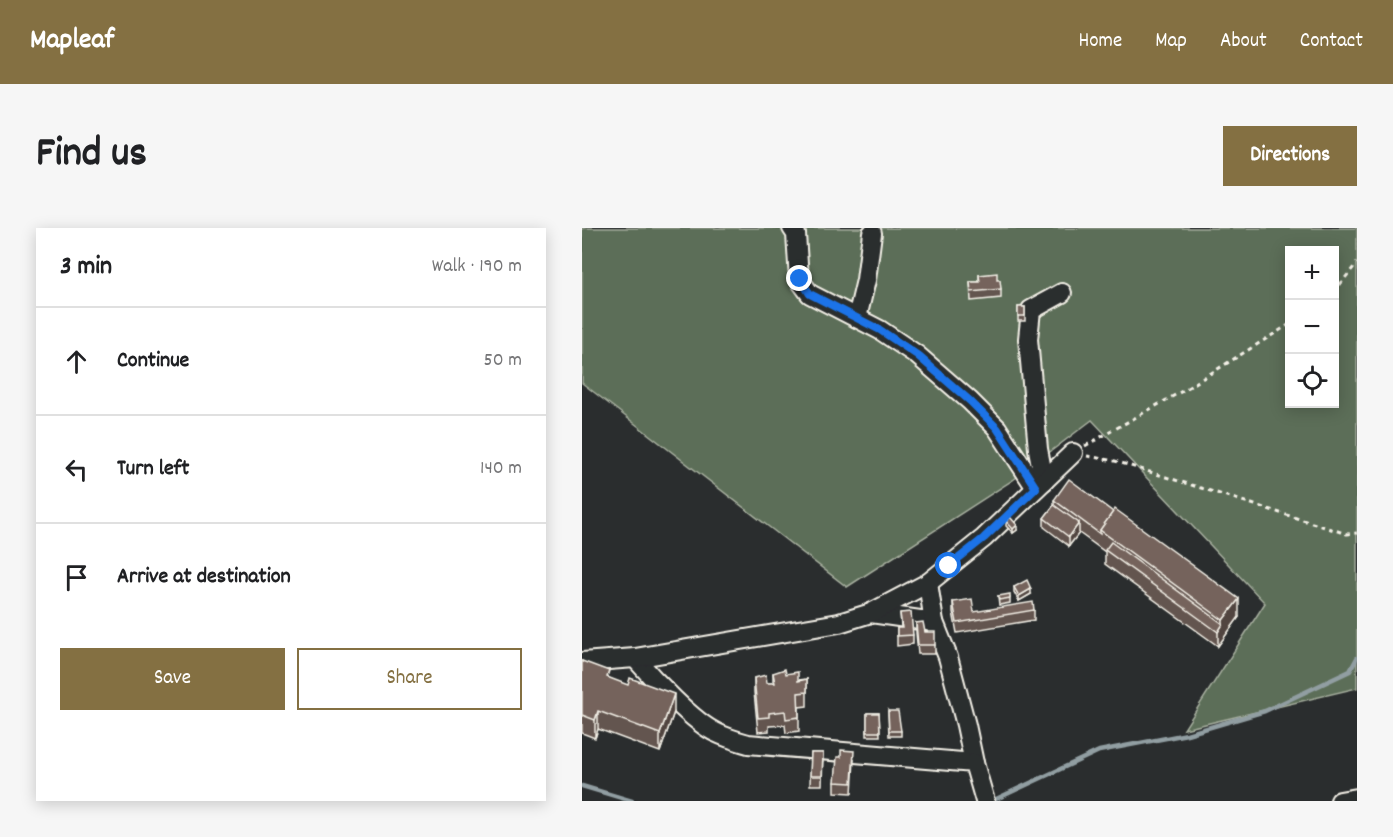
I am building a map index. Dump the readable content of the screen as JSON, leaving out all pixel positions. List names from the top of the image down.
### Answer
{
  "page": {
    "header": "Mapleaf",
    "nav": [
      "Home",
      "Map",
      "About",
      "Contact"
    ],
    "title": "Find us",
    "buttons": [
      "Directions",
      ["Save", "Share"]
    ],
    "heading": ["3 min", "Walk · 190 m"],
    "map_buttons": ["+", "−"],
    "list": [
      ["Continue", "50 m"],
      ["Turn left", "140 m"],
      "Arrive at destination"
    ]
  }
}
